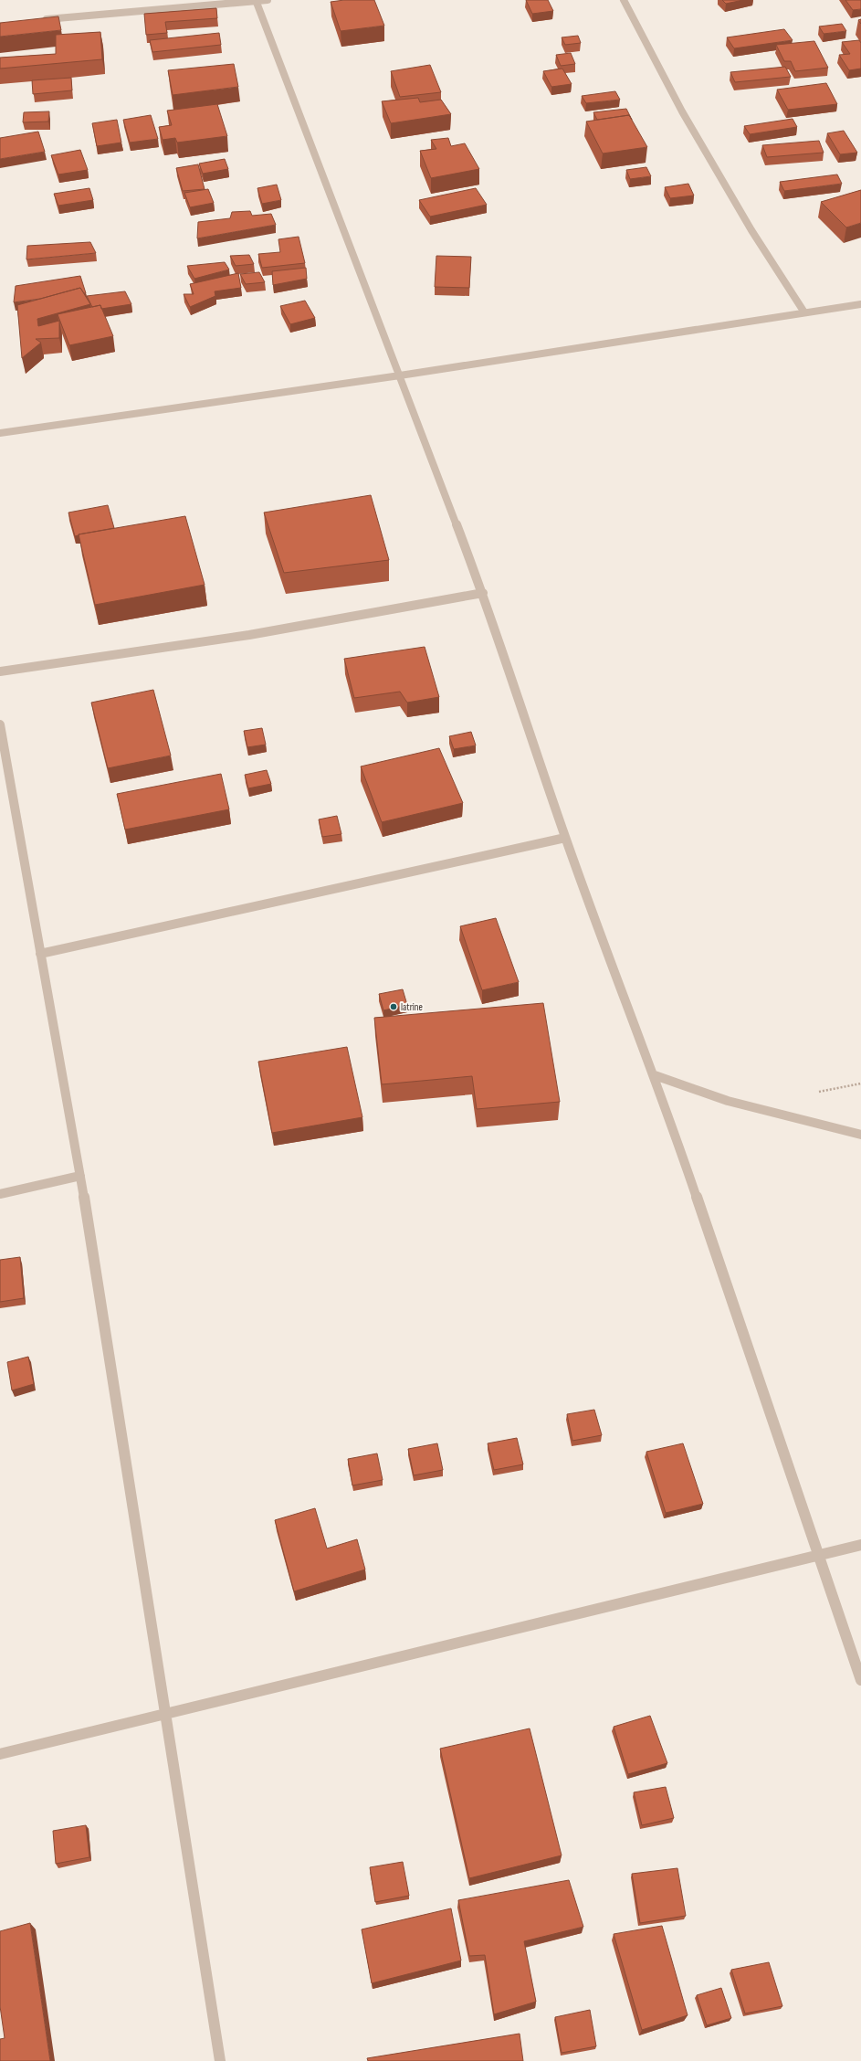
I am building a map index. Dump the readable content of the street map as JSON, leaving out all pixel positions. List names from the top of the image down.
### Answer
{
  "places": ["latrine"]
}
